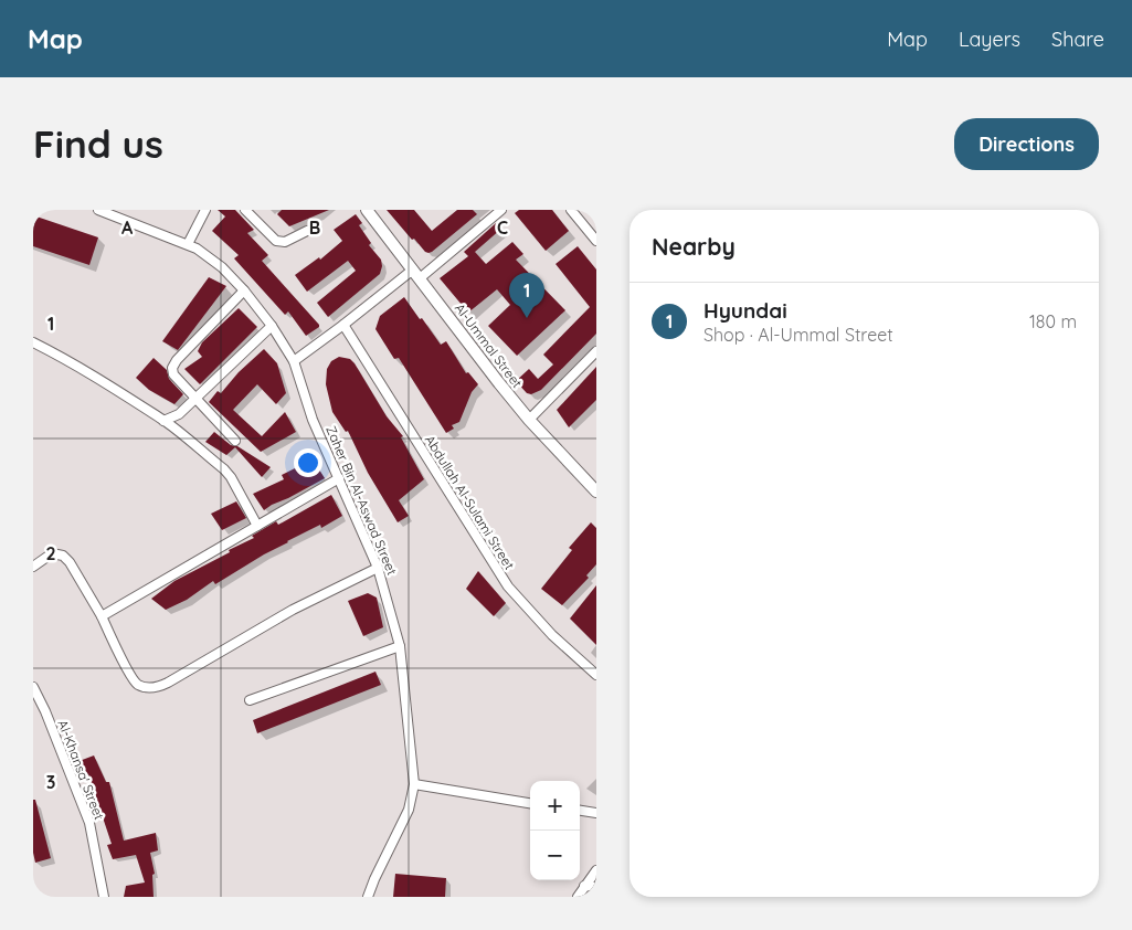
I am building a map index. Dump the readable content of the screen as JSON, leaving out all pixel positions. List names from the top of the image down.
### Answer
{
  "streets": {
    "street": [
      "Al-Ummal Street",
      "Zaher Bin Al-Aswad Street",
      "Abdullah Al-Sulami Street",
      "Al-Khansa' Street"
    ]
  },
  "page": {
    "header": "Map",
    "nav": ["Map", "Layers", "Share"],
    "buttons": "Directions",
    "title": "Find us",
    "heading": "Nearby",
    "pins": "1",
    "list": [
      {
        "mark": "1",
        "name": "Hyundai",
        "note": "Shop · Al-Ummal Street",
        "value": "180 m"
      }
    ],
    "map_buttons": ["+", "−"]
  },
  "grid": {
    "columns": ["A", "B", "C"],
    "rows": ["1", "2", "3"]
  }
}
